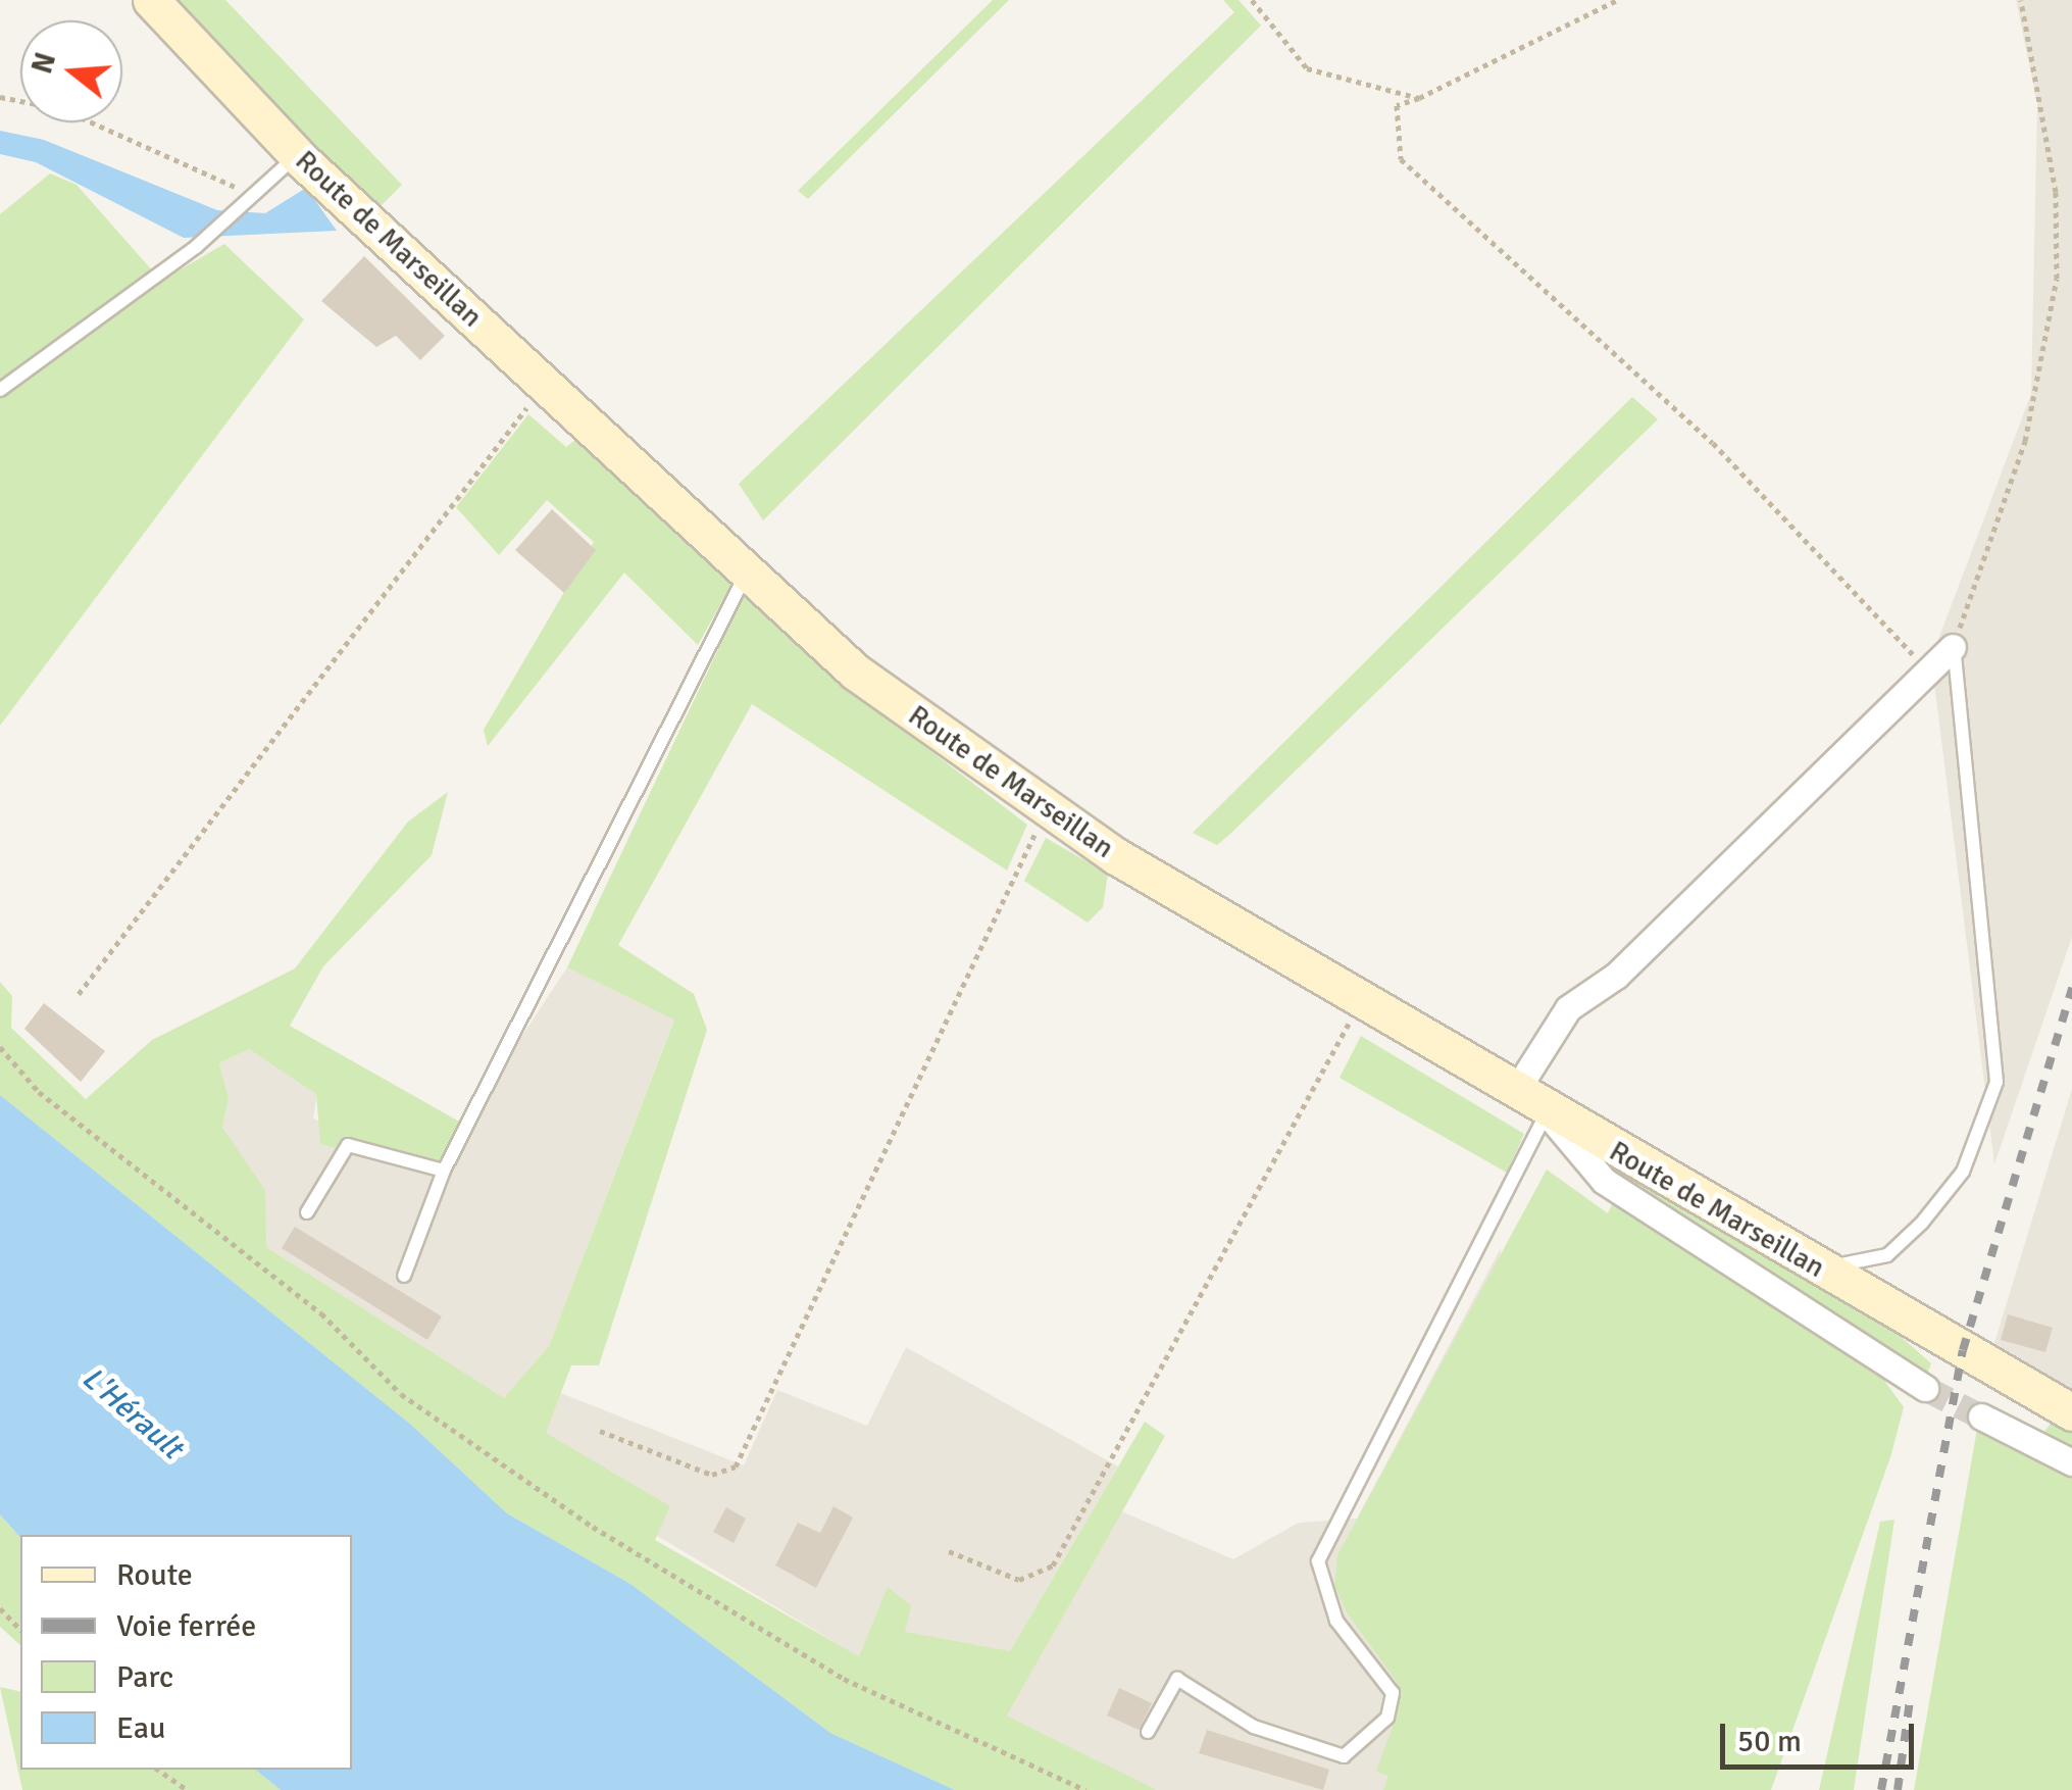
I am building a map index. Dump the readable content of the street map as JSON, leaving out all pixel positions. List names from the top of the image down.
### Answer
{
  "streets": {
    "main road": ["Route de Marseillan"]
  },
  "water": ["L'Hérault"],
  "legend": [
    "Route",
    "Voie ferrée",
    "Parc",
    "Eau"
  ],
  "scale_bar": "50 m",
  "north": "left"
}
